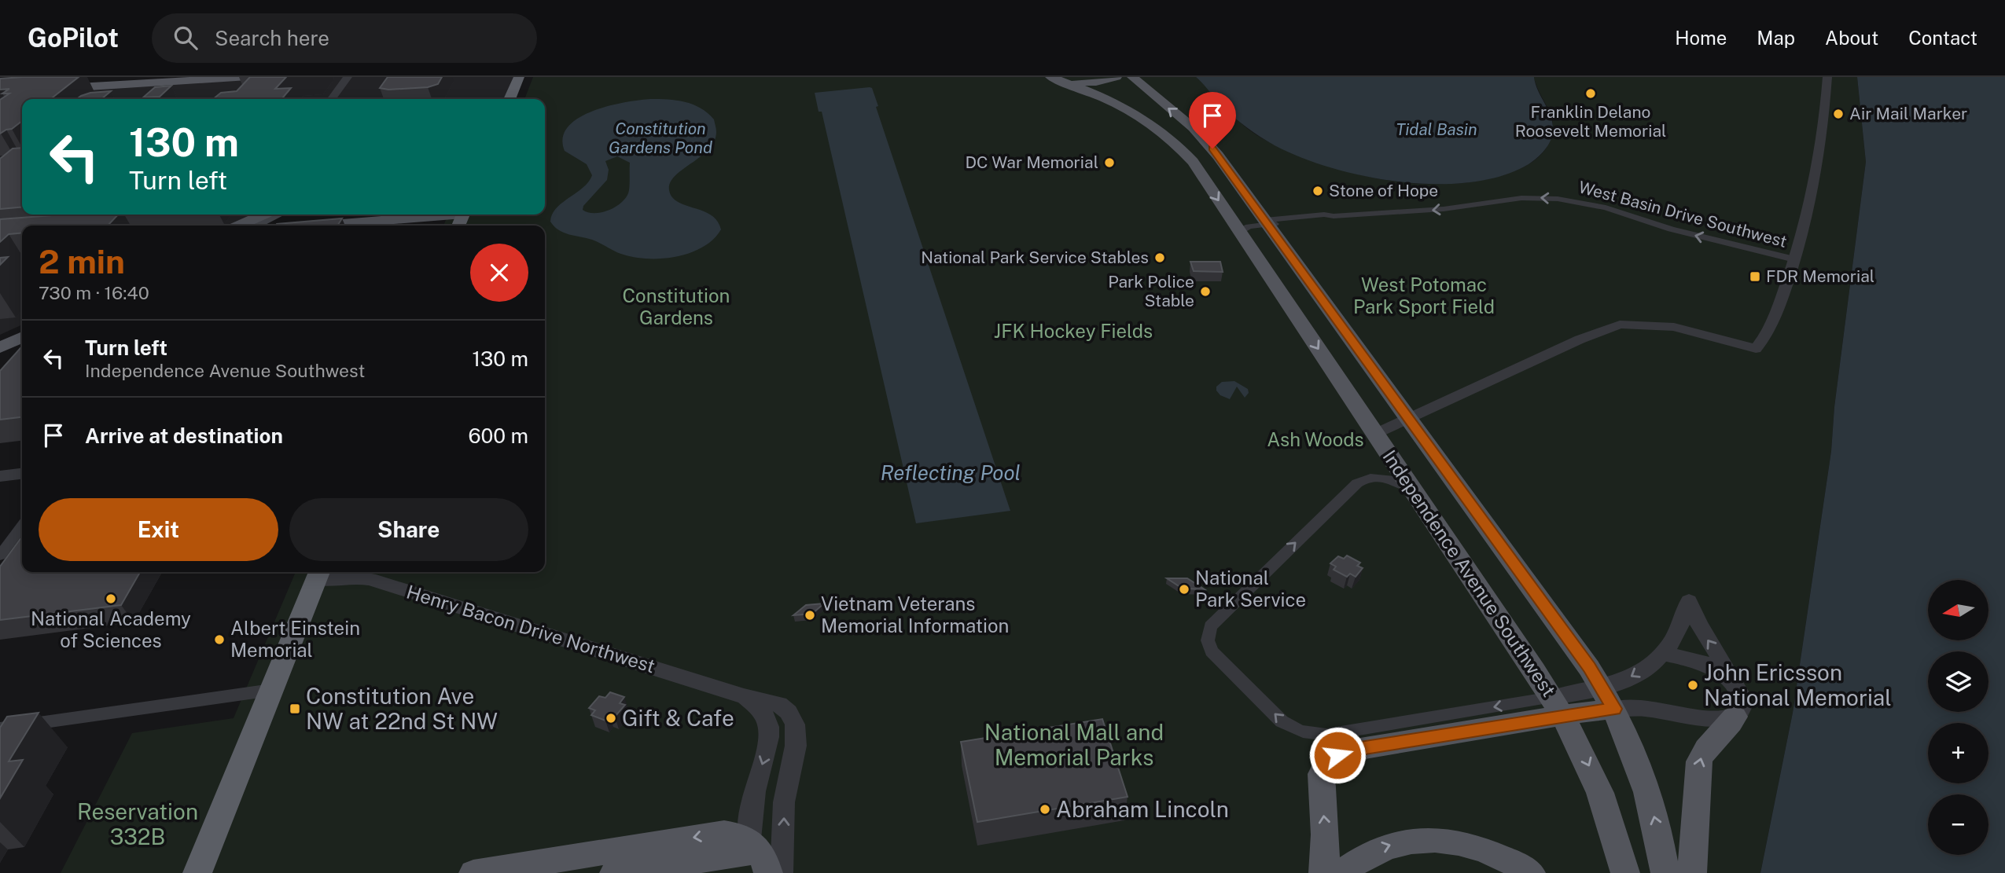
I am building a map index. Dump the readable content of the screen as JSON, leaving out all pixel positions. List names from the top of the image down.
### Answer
{
  "streets": {
    "main road": ["Independence Avenue Southwest"],
    "street": ["West Basin Drive Southwest", "Henry Bacon Drive Northwest"]
  },
  "crossings": [
    ["West Basin Drive Southwest", "Independence Avenue Southwest"]
  ],
  "one_way": ["West Basin Drive Southwest"],
  "water": ["Constitution Gardens Pond", "Tidal Basin", "Reflecting Pool"],
  "parks": [
    "West Potomac Park Sport Field",
    "Constitution Gardens",
    "JFK Hockey Fields",
    "Ash Woods",
    "National Mall and Memorial Parks",
    "Reservation 332B"
  ],
  "places": {
    "other": [
      "Franklin Delano Roosevelt Memorial",
      "Air Mail Marker",
      "DC War Memorial",
      "Stone of Hope",
      "National Park Service Stables",
      "Park Police Stable",
      "National Park Service",
      "National Academy of Sciences",
      "Vietnam Veterans Memorial Information",
      "Albert Einstein Memorial",
      "John Ericsson National Memorial",
      "Gift & Cafe",
      "Abraham Lincoln"
    ],
    "transit": ["FDR Memorial", "Constitution Ave NW at 22nd St NW"]
  },
  "north": "left",
  "page": {
    "header": "GoPilot",
    "search": "Search here",
    "nav": [
      "Home",
      "Map",
      "About",
      "Contact"
    ],
    "turn": ["130 m", "Turn left"],
    "heading": ["2 min", "730 m · 16:40"],
    "list": [
      {
        "name": "Turn left",
        "note": "Independence Avenue Southwest",
        "value": "130 m"
      },
      {
        "name": "Arrive at destination",
        "value": "600 m"
      }
    ],
    "buttons": ["Exit", "Share"],
    "map_buttons": ["+", "−"]
  }
}
